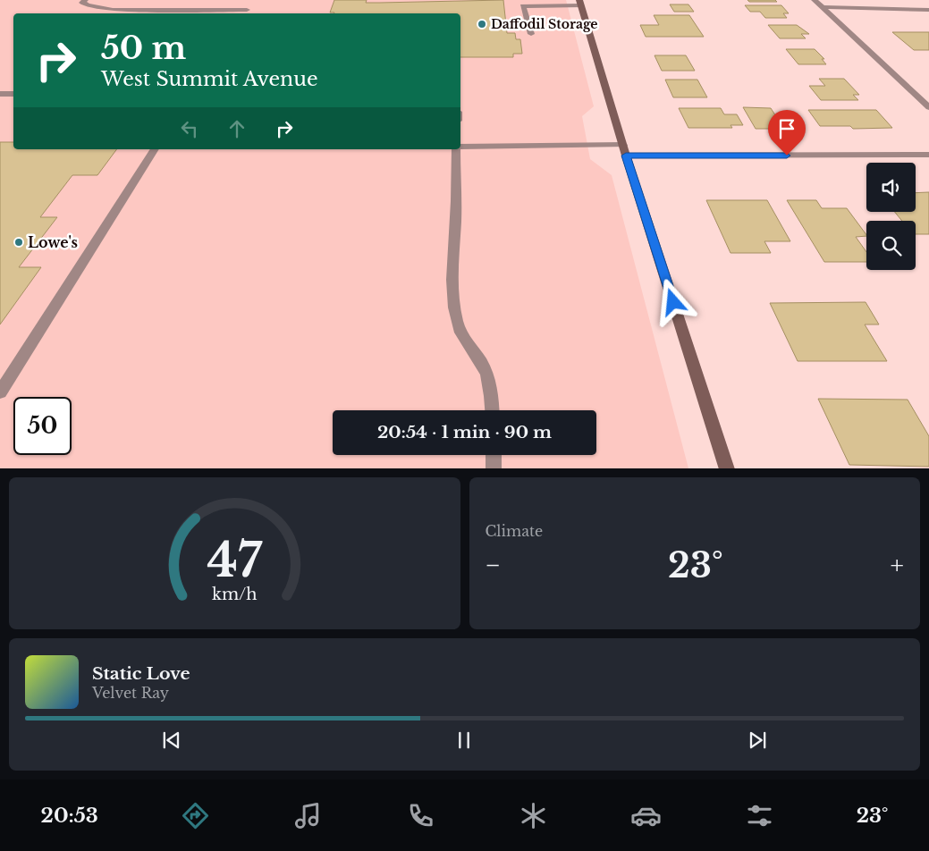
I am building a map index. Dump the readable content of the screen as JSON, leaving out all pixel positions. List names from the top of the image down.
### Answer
{
  "places": ["Daffodil Storage", "Lowe's"],
  "page": {
    "turn": ["50 m", "West Summit Avenue"],
    "limit": "50",
    "trip": "20:54 · 1 min · 90 m",
    "tile": "Climate",
    "heat": ["−", "23°", "+"],
    "song": ["Static Love", "Velvet Ray"],
    "tabs": ["20:53", "23°"],
    "gauge": ["47", "km/h"]
  }
}
